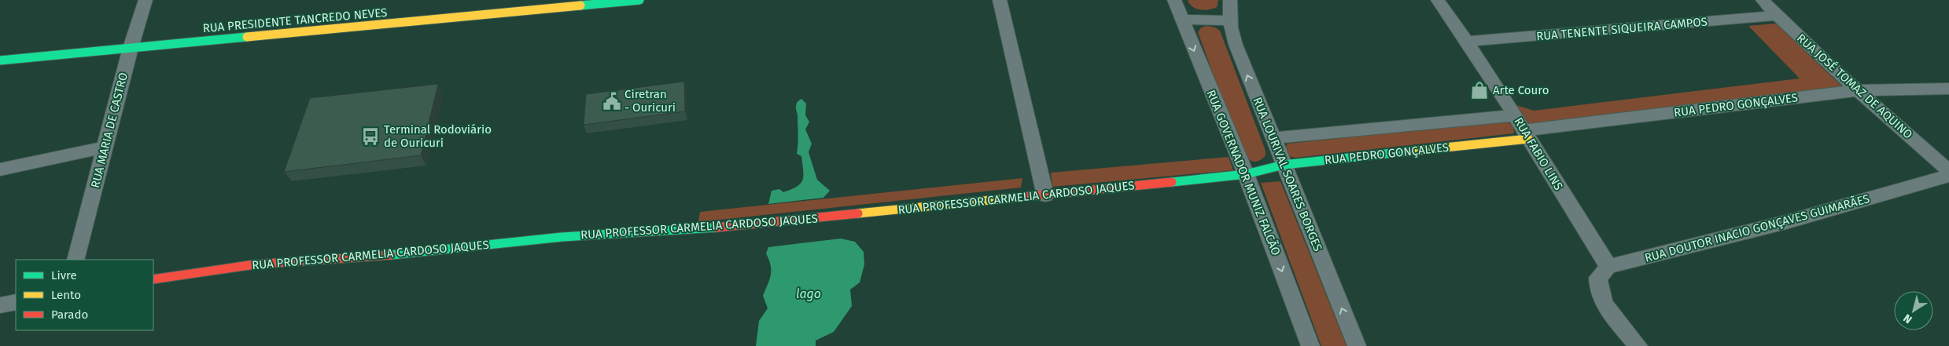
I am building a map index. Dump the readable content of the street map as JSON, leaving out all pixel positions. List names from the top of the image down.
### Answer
{
  "streets": {
    "street": [
      "RUA PRESIDENTE TANCREDO NEVES",
      "RUA TENENTE SIQUEIRA CAMPOS",
      "RUA JOSÉ TOMAZ DE AQUINO",
      "RUA PEDRO GONÇALVES",
      "RUA MARIA DE CASTRO",
      "RUA FABIO LINS",
      "RUA GOVERNADOR MUNIZ FALCÃO",
      "RUA LOURIVAL SOARES BORGES",
      "RUA PROFESSOR CARMELIA CARDOSO JAQUES",
      "RUA DOUTOR INACIO GONÇAVES GUIMARÃES"
    ]
  },
  "crossings": [
    ["RUA PRESIDENTE TANCREDO NEVES", "RUA MARIA DE CASTRO"],
    ["RUA TENENTE SIQUEIRA CAMPOS", "RUA JOSÉ TOMAZ DE AQUINO"],
    ["RUA TENENTE SIQUEIRA CAMPOS", "RUA FABIO LINS"],
    ["RUA JOSÉ TOMAZ DE AQUINO", "RUA PEDRO GONÇALVES"],
    ["RUA PEDRO GONÇALVES", "RUA FABIO LINS"],
    ["RUA PEDRO GONÇALVES", "RUA GOVERNADOR MUNIZ FALCÃO"],
    ["RUA PEDRO GONÇALVES", "RUA LOURIVAL SOARES BORGES"],
    ["RUA PEDRO GONÇALVES", "RUA PROFESSOR CARMELIA CARDOSO JAQUES"],
    ["RUA FABIO LINS", "RUA DOUTOR INACIO GONÇAVES GUIMARÃES"],
    ["RUA GOVERNADOR MUNIZ FALCÃO", "RUA PROFESSOR CARMELIA CARDOSO JAQUES"]
  ],
  "one_way": ["RUA GOVERNADOR MUNIZ FALCÃO", "RUA LOURIVAL SOARES BORGES"],
  "water": ["lago"],
  "places": {
    "shop": ["Arte Couro"],
    "public building": ["Ciretran - Ouricuri"],
    "bus stop": ["Terminal Rodoviário de Ouricuri"]
  },
  "legend": ["Livre", "Lento", "Parado"],
  "north": "bottom left"
}
